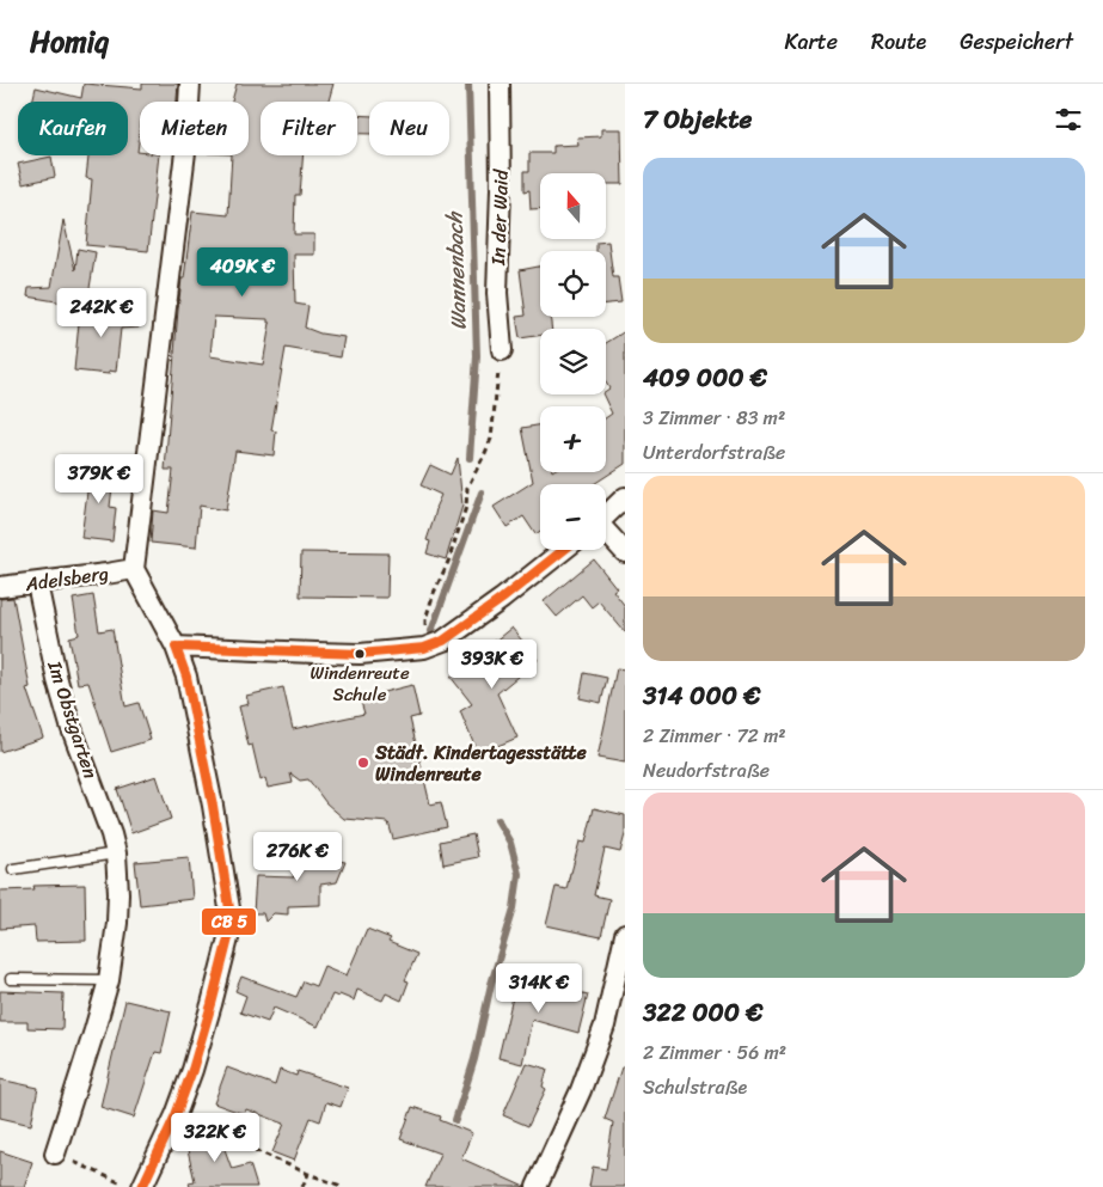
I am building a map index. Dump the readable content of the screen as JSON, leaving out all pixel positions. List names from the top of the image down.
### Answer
{
  "streets": {
    "street": ["In der Waid", "Adelsberg", "Im Obstgarten"]
  },
  "crossings": [
    ["Adelsberg", "Im Obstgarten"]
  ],
  "water": ["Wannenbach"],
  "places": ["Windenreute Schule", "Städt. Kindertagesstätte Windenreute"],
  "north": "top",
  "page": {
    "header": "Homiq",
    "nav": ["Karte", "Route", "Gespeichert"],
    "heading": "7 Objekte",
    "chip": [
      "Kaufen",
      "Mieten",
      "Filter",
      "Neu"
    ],
    "list": [
      {
        "name": "409 000 €",
        "note": "3 Zimmer · 83 m² · Unterdorfstraße"
      },
      {
        "name": "314 000 €",
        "note": "2 Zimmer · 72 m² · Neudorfstraße"
      },
      {
        "name": "322 000 €",
        "note": "2 Zimmer · 56 m² · Schulstraße"
      }
    ],
    "map_buttons": ["+", "−"],
    "price": [
      "409K €",
      "242K €",
      "379K €",
      "393K €",
      "276K €",
      "314K €",
      "322K €"
    ]
  }
}
